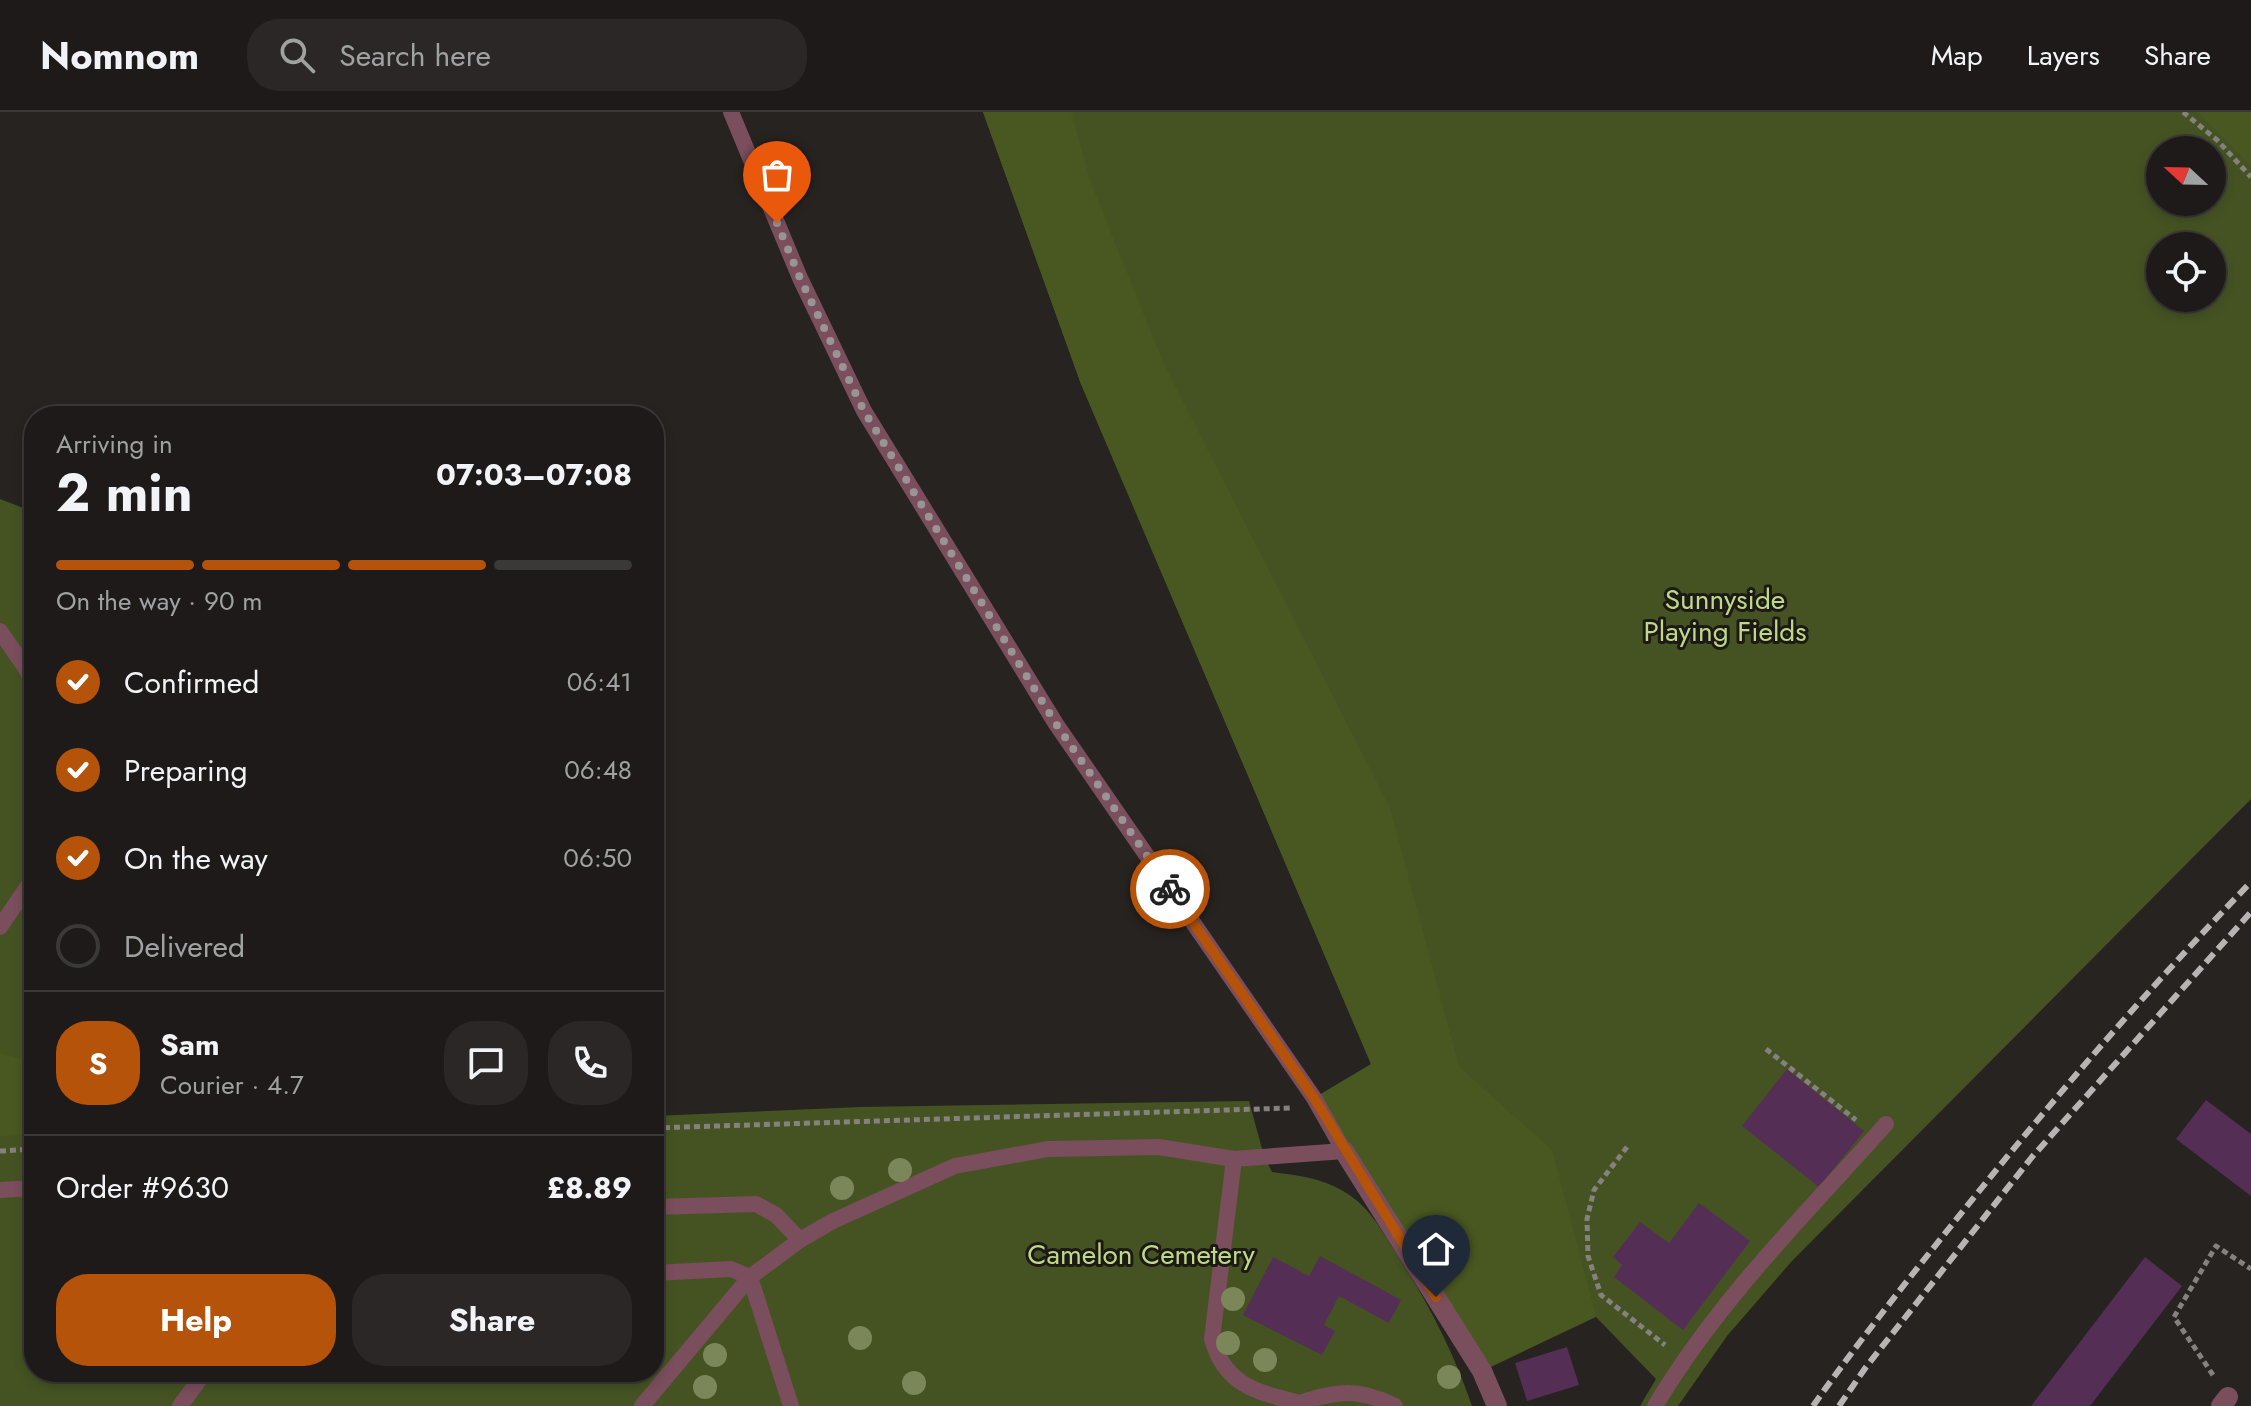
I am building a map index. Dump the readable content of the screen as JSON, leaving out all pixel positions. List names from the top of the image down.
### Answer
{
  "parks": ["Sunnyside Playing Fields", "Camelon Cemetery"],
  "north": "left",
  "page": {
    "header": "Nomnom",
    "search": "Search here",
    "nav": ["Map", "Layers", "Share"],
    "heading": ["2 min", "Arriving in", "07:03–07:08"],
    "panel": [
      "Sam",
      "Courier · 4.7",
      "Order #9630",
      "£8.89"
    ],
    "bar": "On the way · 90 m",
    "list": [
      ["Confirmed", "06:41"],
      ["Preparing", "06:48"],
      ["On the way", "06:50"],
      "Delivered"
    ],
    "round": "S",
    "buttons": ["Help", "Share"]
  }
}
